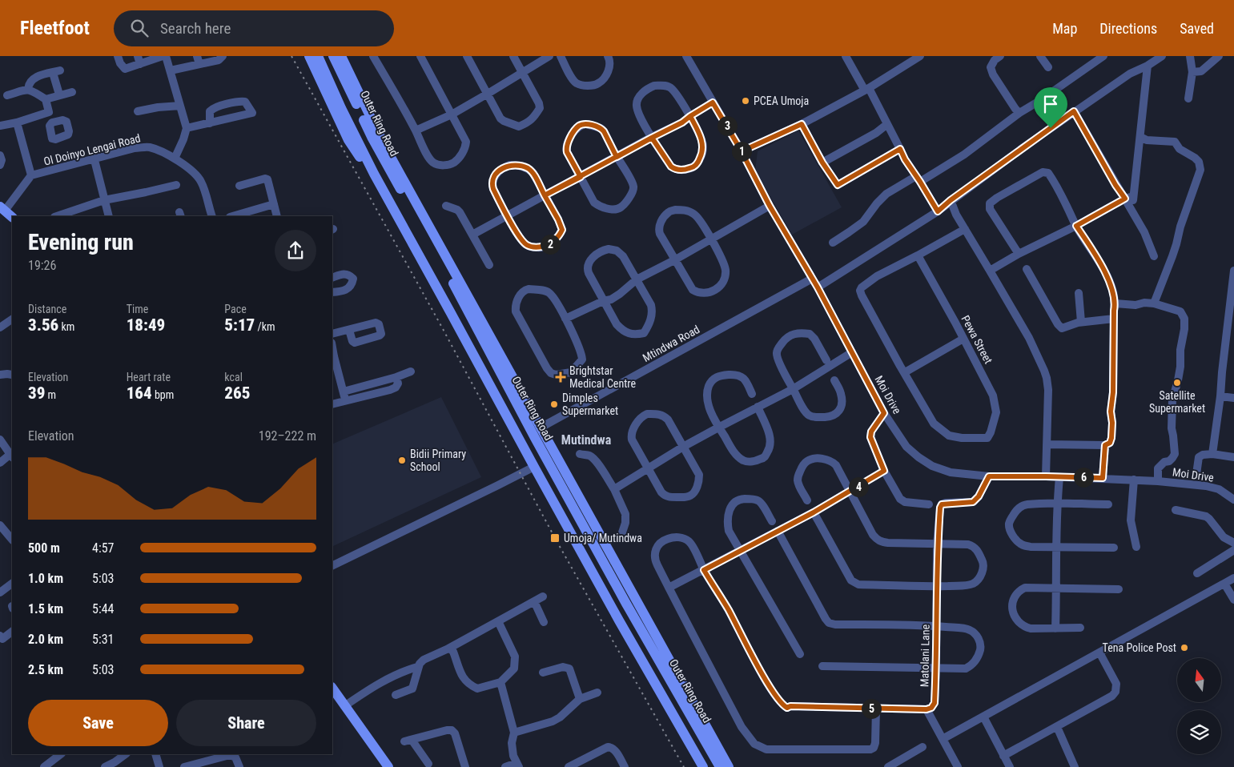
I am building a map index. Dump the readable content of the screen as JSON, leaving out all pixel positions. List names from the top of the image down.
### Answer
{
  "streets": {
    "main road": ["Outer Ring Road"],
    "street": [
      "Ol Doinyo Lengai Road",
      "Pewa Street",
      "Mtindwa Road",
      "Moi Drive",
      "Matolani Lane"
    ]
  },
  "crossings": [
    ["Mtindwa Road", "Moi Drive"],
    ["Moi Drive", "Matolani Lane"]
  ],
  "districts": ["Mutindwa"],
  "places": {
    "other": [
      "PCEA Umoja",
      "Satellite Supermarket",
      "Dimples Supermarket",
      "Bidii Primary School",
      "Tena Police Post"
    ],
    "health": ["Brightstar Medical Centre"],
    "transit": ["Umoja/ Mutindwa"]
  },
  "north": "top",
  "page": {
    "header": "Fleetfoot",
    "search": "Search here",
    "nav": ["Map", "Directions", "Saved"],
    "pins": [
      "3",
      "1",
      "2",
      "6",
      "4",
      "5"
    ],
    "heading": ["Evening run", "19:26"],
    "stats": [
      ["Distance", "3.56 km"],
      ["Time", "18:49"],
      ["Pace", "5:17 /km"],
      ["Elevation", "39 m"],
      ["Heart rate", "164 bpm"],
      ["kcal", "265"]
    ],
    "chart": ["Elevation", "192–222 m"],
    "list": [
      {
        "name": "500 m",
        "note": "4:57"
      },
      {
        "name": "1.0 km",
        "note": "5:03"
      },
      {
        "name": "1.5 km",
        "note": "5:44"
      },
      {
        "name": "2.0 km",
        "note": "5:31"
      },
      {
        "name": "2.5 km",
        "note": "5:03"
      }
    ],
    "buttons": ["Save", "Share"]
  }
}
